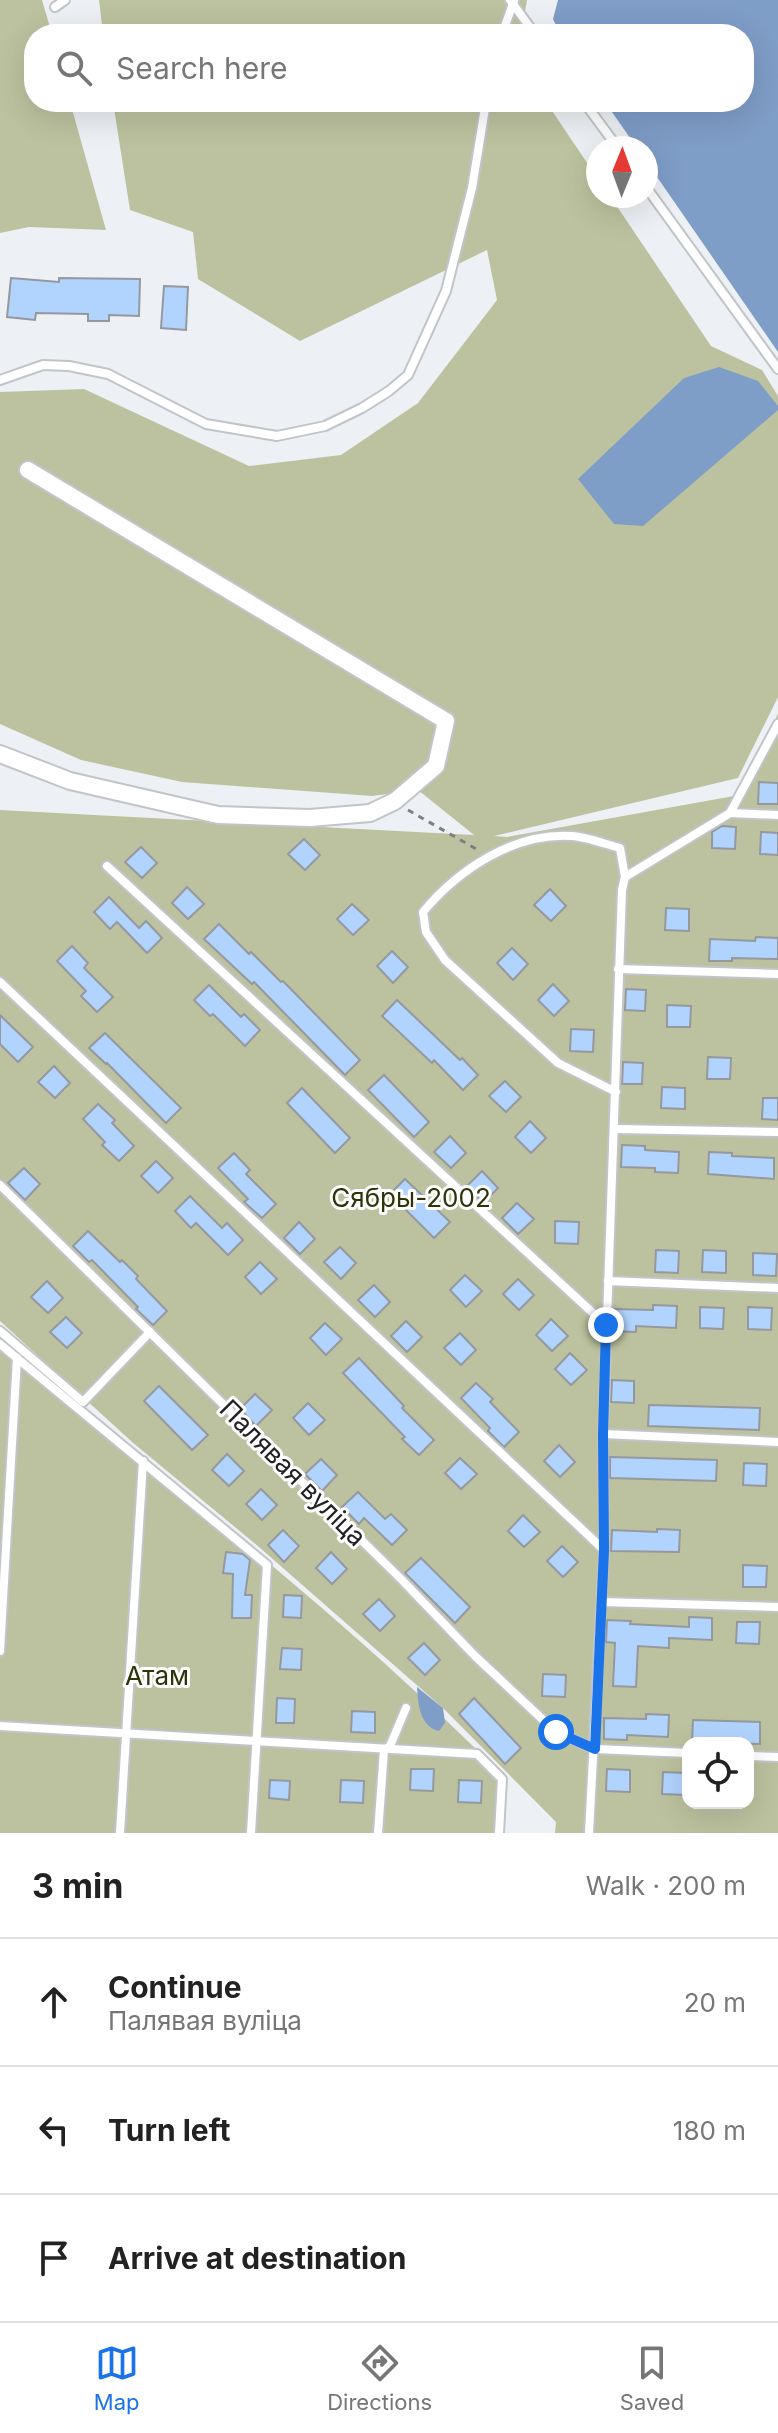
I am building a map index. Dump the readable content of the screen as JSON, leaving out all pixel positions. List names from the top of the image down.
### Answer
{
  "streets": {
    "lane": ["Палявая вуліца"]
  },
  "parks": ["Сябры-2002", "Атам"],
  "north": "top",
  "page": {
    "search": "Search here",
    "heading": ["3 min", "Walk · 200 m"],
    "list": [
      ["Continue", "Палявая вуліца", "20 m"],
      ["Turn left", "180 m"],
      "Arrive at destination"
    ],
    "nav": ["Map", "Directions", "Saved"]
  }
}
